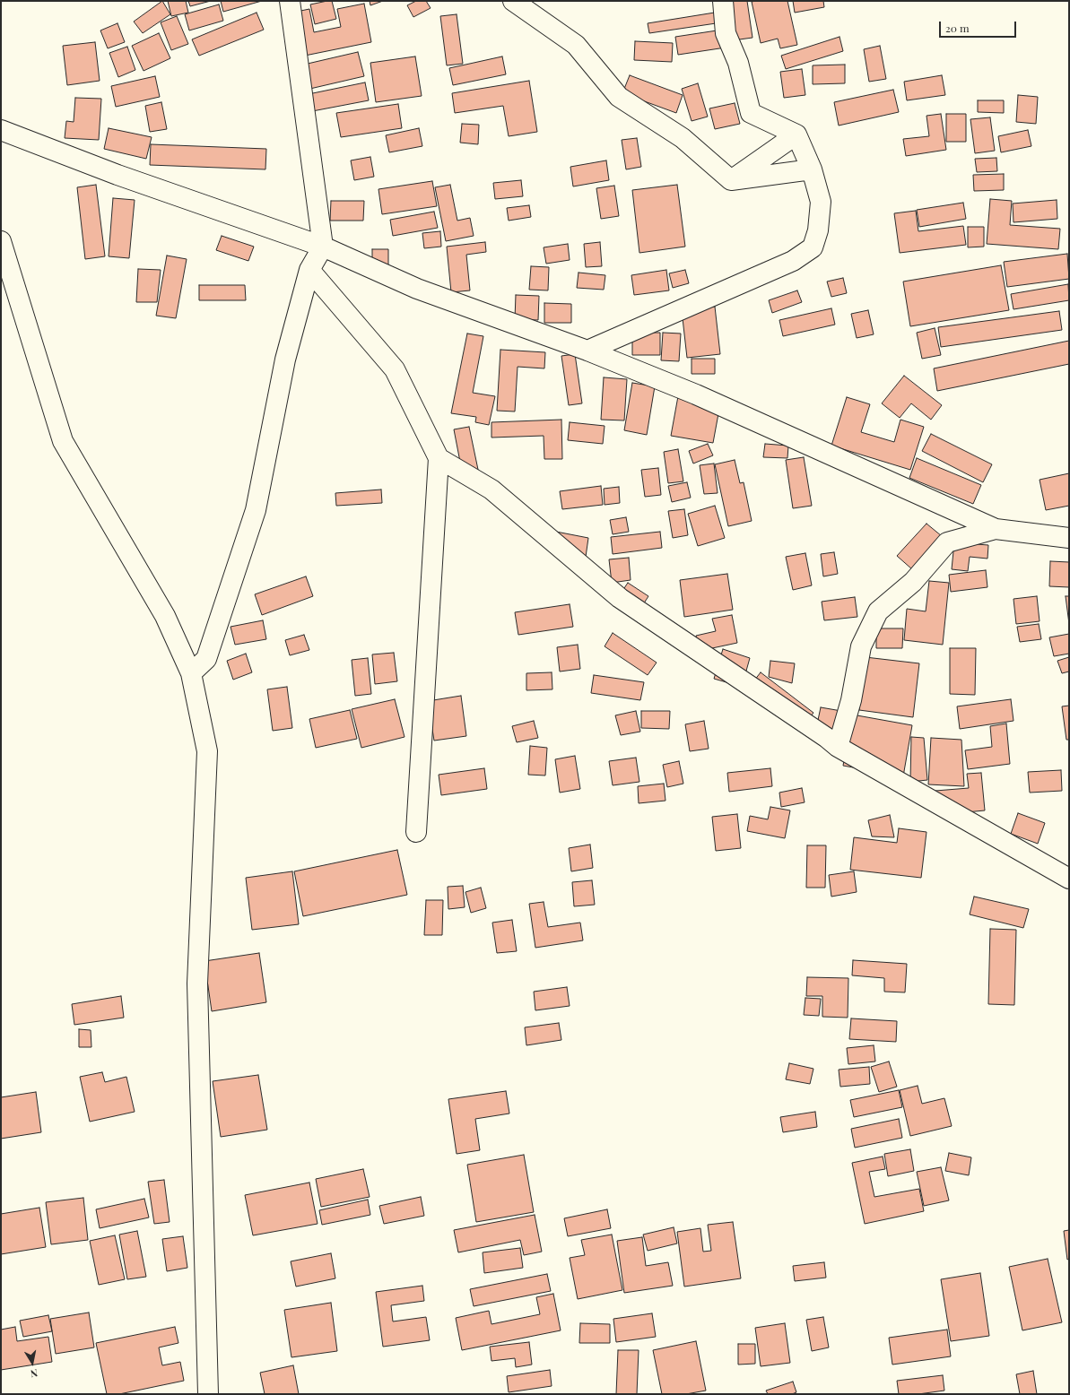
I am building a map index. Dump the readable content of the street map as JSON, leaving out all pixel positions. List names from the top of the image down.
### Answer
{
  "scale_bar": "20 m",
  "north": "bottom"
}
